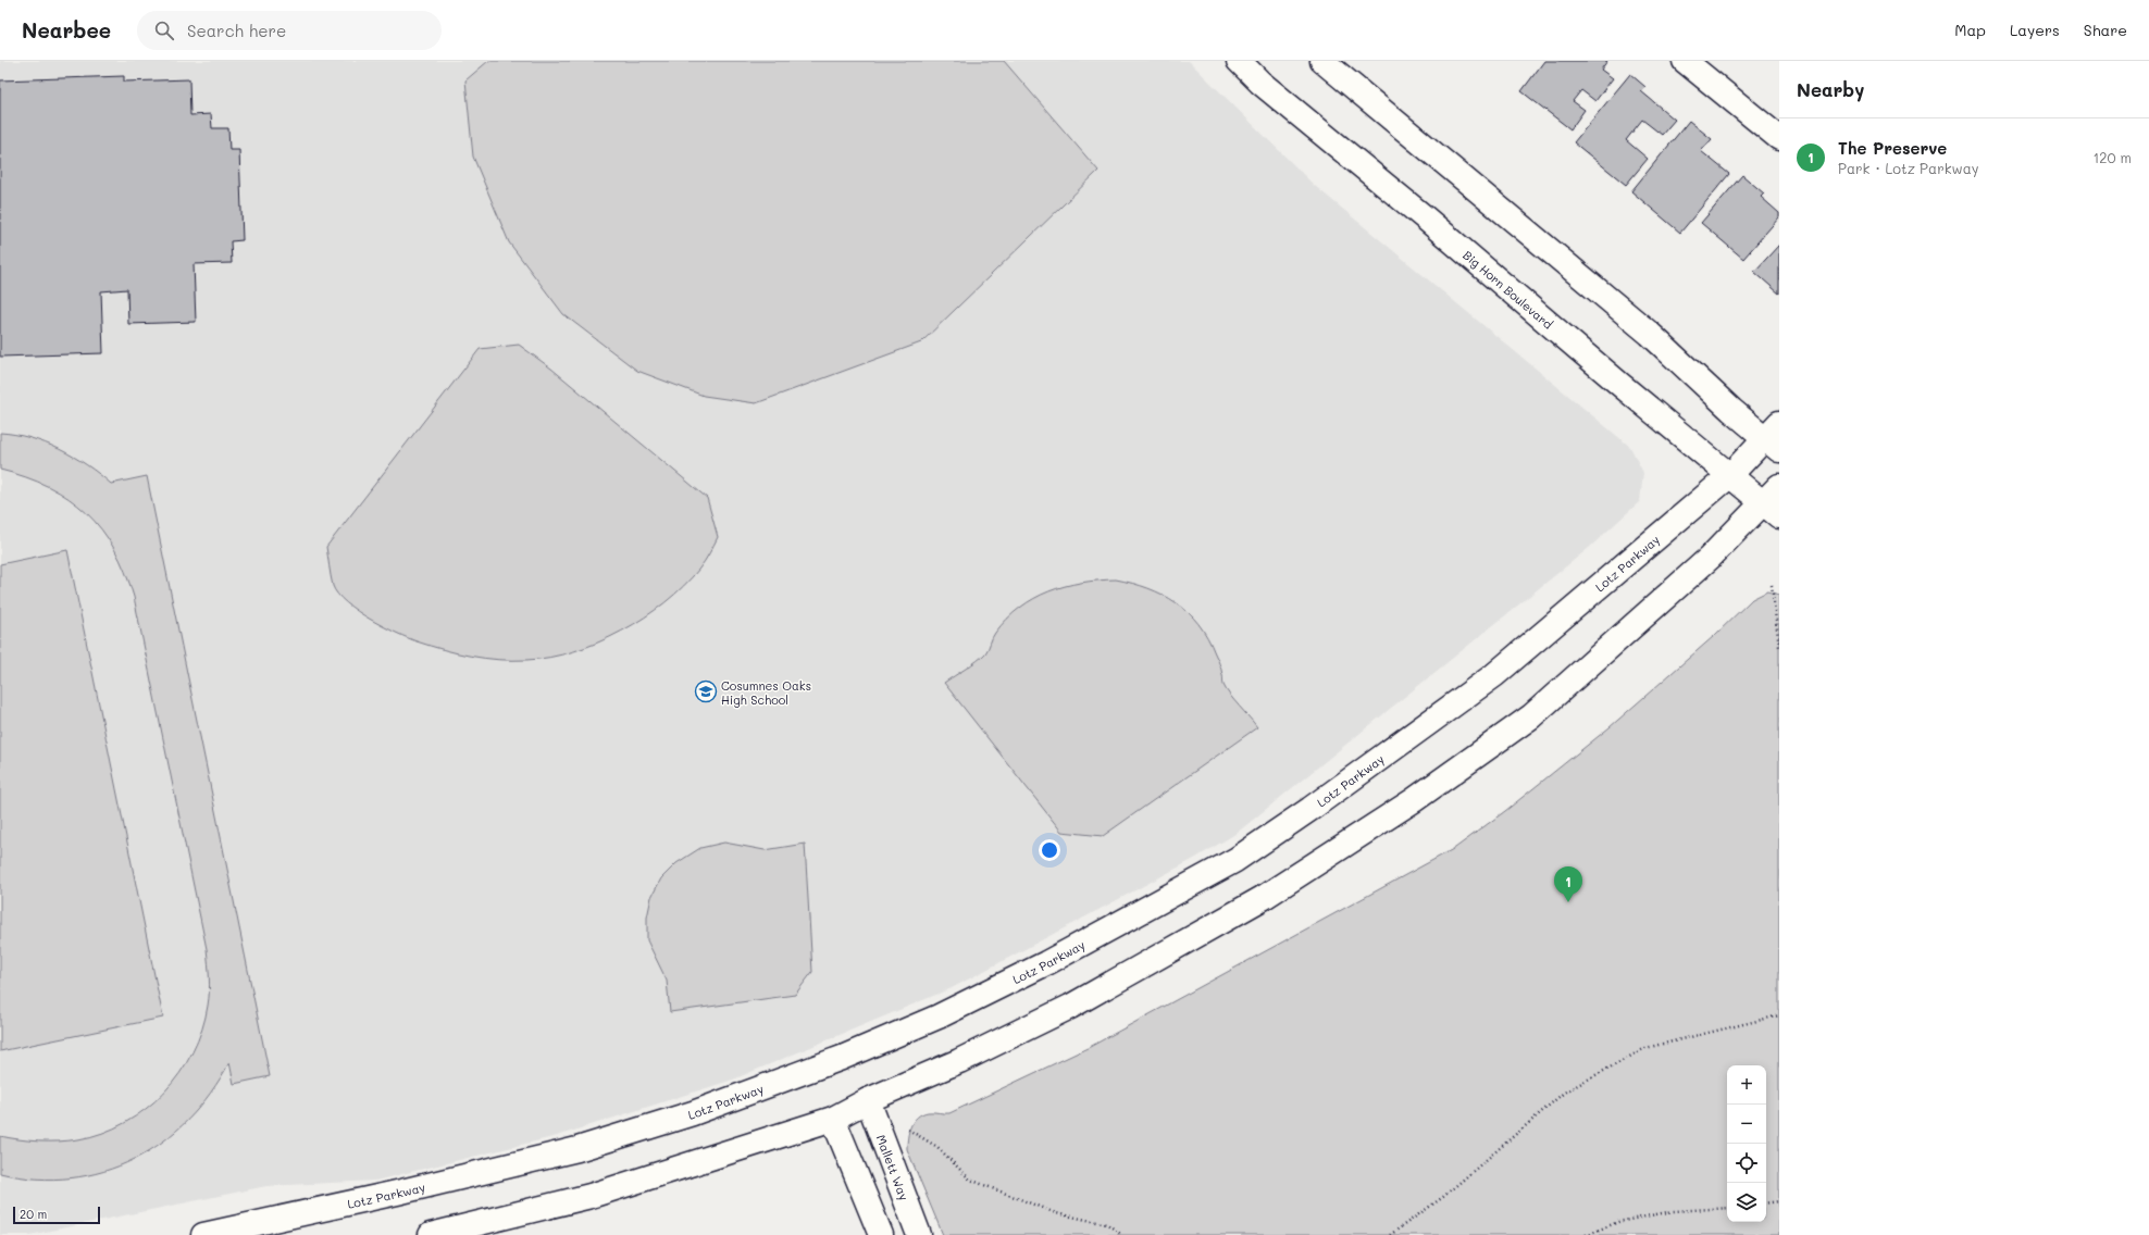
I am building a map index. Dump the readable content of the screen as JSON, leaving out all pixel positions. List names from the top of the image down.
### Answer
{
  "streets": {
    "street": ["Big Horn Boulevard", "Lotz Parkway", "Mallett Way"]
  },
  "crossings": [
    ["Big Horn Boulevard", "Lotz Parkway"]
  ],
  "places": {
    "school or university": ["Cosumnes Oaks High School"]
  },
  "scale_bar": "20 m",
  "page": {
    "header": "Nearbee",
    "search": "Search here",
    "nav": ["Map", "Layers", "Share"],
    "heading": "Nearby",
    "list": [
      {
        "mark": "1",
        "name": "The Preserve",
        "note": "Park · Lotz Parkway",
        "value": "120 m"
      }
    ],
    "pins": "1",
    "map_buttons": ["+", "−"],
    "scale": "20 m"
  }
}
